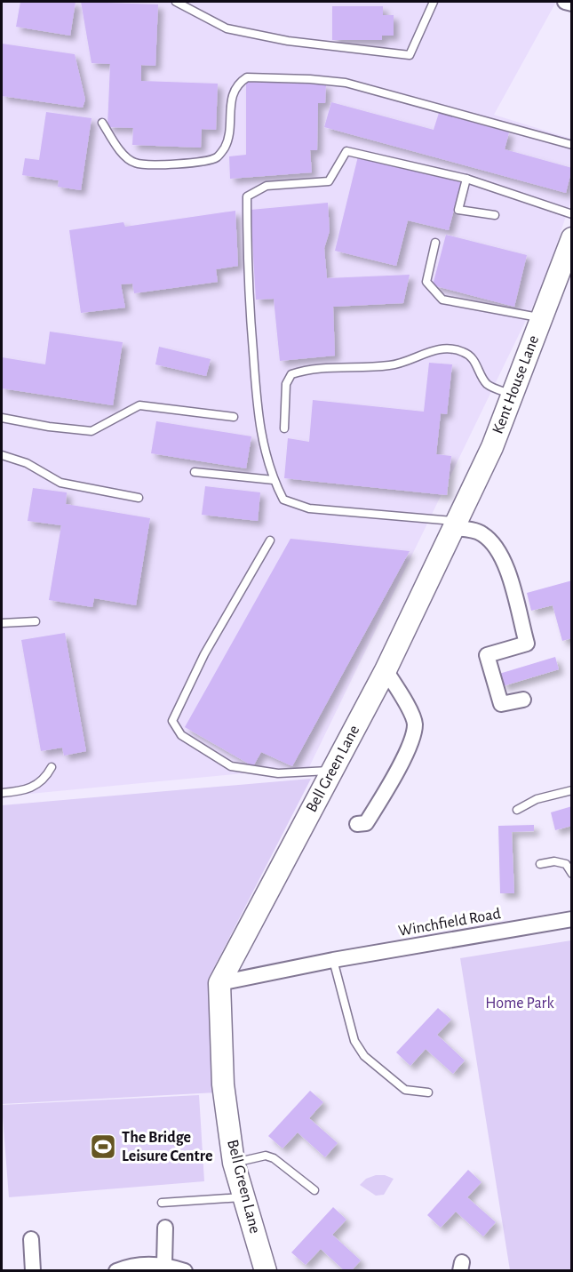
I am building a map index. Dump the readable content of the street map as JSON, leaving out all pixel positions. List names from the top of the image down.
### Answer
{
  "streets": {
    "street": ["Kent House Lane", "Bell Green Lane", "Winchfield Road"]
  },
  "crossings": [
    ["Kent House Lane", "Bell Green Lane"],
    ["Bell Green Lane", "Winchfield Road"]
  ],
  "parks": ["Home Park"],
  "places": {
    "sports": ["The Bridge Leisure Centre"]
  }
}
